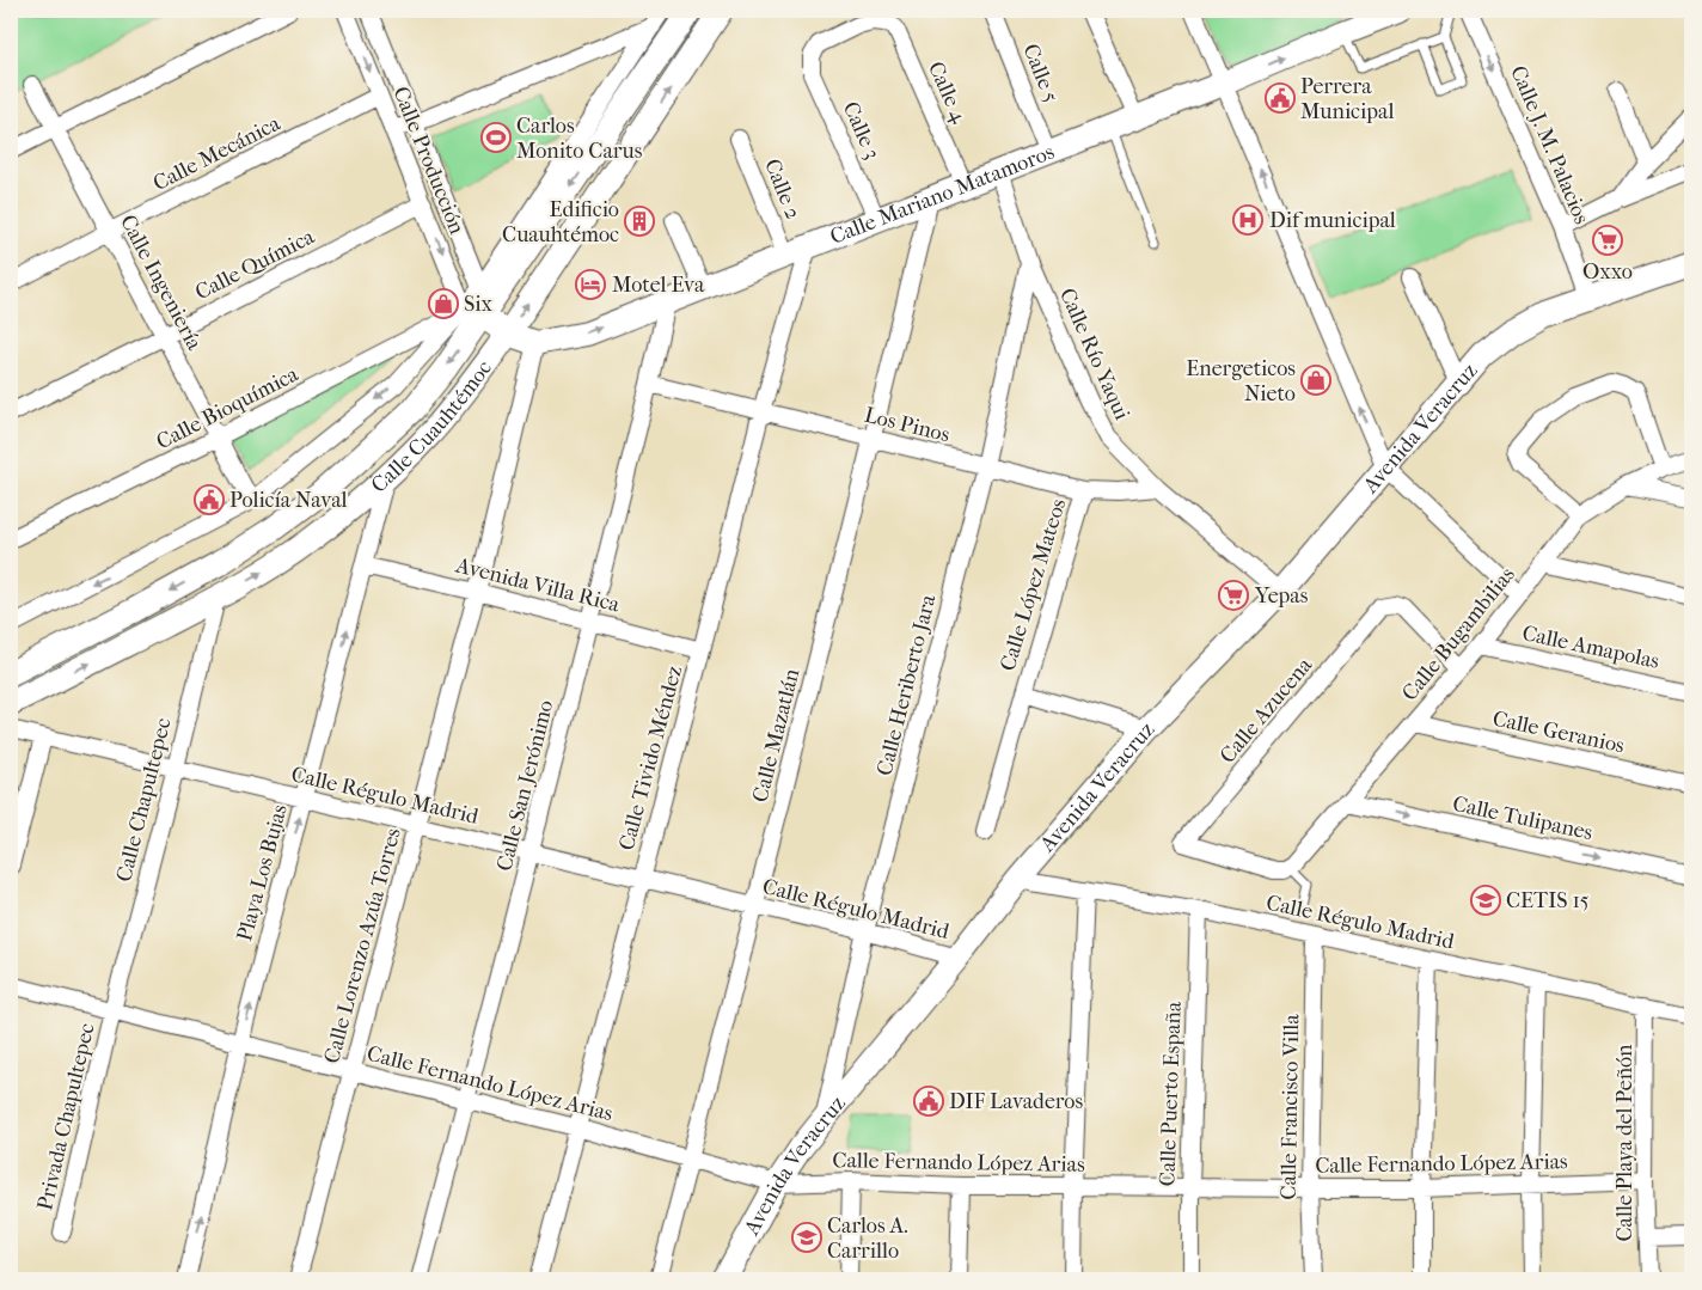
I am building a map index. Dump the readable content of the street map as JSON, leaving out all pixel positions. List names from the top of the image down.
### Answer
{
  "streets": {
    "main road": ["Calle Mariano Matamoros", "Calle Cuauhtémoc", "Avenida Veracruz"],
    "street": [
      "Calle 5",
      "Calle 4",
      "Calle 3",
      "Calle J. M. Palacios",
      "Calle Mecánica",
      "Calle Producción",
      "Calle 2",
      "Calle Química",
      "Calle Ingeniería",
      "Calle Río Yaqui",
      "Calle Bioquímica",
      "Los Pinos",
      "Avenida Villa Rica",
      "Calle López Mateos",
      "Calle Bugambilias",
      "Calle Amapolas",
      "Calle Heriberto Jara",
      "Calle Azucena",
      "Calle Geranios",
      "Calle Mazatlán",
      "Calle Tivido Méndez",
      "Calle San Jerónimo",
      "Calle Régulo Madrid",
      "Calle Chapultepec",
      "Calle Tulipanes",
      "Playa Los Bujas",
      "Calle Lorenzo Azúa Torres",
      "Calle Fernando López Arias",
      "Calle Puerto España",
      "Calle Francisco Villa",
      "Privada Chapultepec",
      "Calle Playa del Peñón"
    ]
  },
  "crossings": [
    ["Calle 5", "Calle Mariano Matamoros"],
    ["Calle 4", "Calle 3"],
    ["Calle 4", "Calle Mariano Matamoros"],
    ["Calle 3", "Calle Mariano Matamoros"],
    ["Calle J. M. Palacios", "Avenida Veracruz"],
    ["Calle Mecánica", "Calle Producción"],
    ["Calle Mecánica", "Calle Ingeniería"],
    ["Calle Producción", "Calle Química"],
    ["Calle Producción", "Calle Bioquímica"],
    ["Calle Producción", "Calle Cuauhtémoc"],
    ["Calle 2", "Calle Mariano Matamoros"],
    ["Calle 2", "Calle Tivido Méndez"],
    ["Calle Mariano Matamoros", "Calle Río Yaqui"],
    ["Calle Mariano Matamoros", "Calle Mazatlán"],
    ["Calle Mariano Matamoros", "Calle Tivido Méndez"],
    ["Calle Mariano Matamoros", "Calle San Jerónimo"],
    ["Calle Mariano Matamoros", "Calle Lorenzo Azúa Torres"],
    ["Calle Química", "Calle Ingeniería"],
    ["Calle Ingeniería", "Calle Bioquímica"],
    ["Calle Río Yaqui", "Los Pinos"],
    ["Calle Río Yaqui", "Avenida Veracruz"],
    ["Calle Río Yaqui", "Calle Heriberto Jara"],
    ["Calle Bioquímica", "Calle Cuauhtémoc"],
    ["Los Pinos", "Calle López Mateos"],
    ["Los Pinos", "Calle Heriberto Jara"],
    ["Los Pinos", "Calle Mazatlán"],
    ["Los Pinos", "Calle Tivido Méndez"],
    ["Los Pinos", "Calle San Jerónimo"],
    ["Calle Cuauhtémoc", "Calle Chapultepec"],
    ["Calle Cuauhtémoc", "Playa Los Bujas"],
    ["Avenida Veracruz", "Calle Heriberto Jara"],
    ["Avenida Veracruz", "Calle Régulo Madrid"],
    ["Avenida Veracruz", "Calle Fernando López Arias"],
    ["Avenida Villa Rica", "Calle Tivido Méndez"],
    ["Avenida Villa Rica", "Calle San Jerónimo"],
    ["Avenida Villa Rica", "Playa Los Bujas"],
    ["Avenida Villa Rica", "Calle Lorenzo Azúa Torres"],
    ["Calle Bugambilias", "Calle Amapolas"],
    ["Calle Bugambilias", "Calle Azucena"],
    ["Calle Bugambilias", "Calle Geranios"],
    ["Calle Bugambilias", "Calle Tulipanes"],
    ["Calle Heriberto Jara", "Calle Régulo Madrid"],
    ["Calle Mazatlán", "Calle Régulo Madrid"],
    ["Calle Mazatlán", "Calle Fernando López Arias"],
    ["Calle Tivido Méndez", "Calle Régulo Madrid"],
    ["Calle Tivido Méndez", "Calle Fernando López Arias"],
    ["Calle San Jerónimo", "Calle Régulo Madrid"],
    ["Calle San Jerónimo", "Calle Fernando López Arias"],
    ["Calle Régulo Madrid", "Calle Chapultepec"],
    ["Calle Régulo Madrid", "Playa Los Bujas"],
    ["Calle Régulo Madrid", "Calle Lorenzo Azúa Torres"],
    ["Calle Régulo Madrid", "Calle Puerto España"],
    ["Calle Régulo Madrid", "Calle Francisco Villa"],
    ["Calle Régulo Madrid", "Calle Playa del Peñón"],
    ["Calle Chapultepec", "Calle Fernando López Arias"],
    ["Calle Chapultepec", "Privada Chapultepec"],
    ["Playa Los Bujas", "Calle Fernando López Arias"],
    ["Calle Lorenzo Azúa Torres", "Calle Fernando López Arias"],
    ["Calle Fernando López Arias", "Calle Puerto España"],
    ["Calle Fernando López Arias", "Calle Francisco Villa"],
    ["Calle Fernando López Arias", "Privada Chapultepec"],
    ["Calle Fernando López Arias", "Calle Playa del Peñón"]
  ],
  "one_way": ["Calle Tulipanes", "Playa Los Bujas"],
  "places": {
    "public building": ["Perrera Municipal", "Policía Naval", "DIF Lavaderos"],
    "sports": ["Carlos Monito Carus"],
    "hospital": ["Dif municipal"],
    "building": ["Edificio Cuauhtémoc"],
    "supermarket": ["Oxxo", "Yepas"],
    "hotel": ["Motel Eva"],
    "shop": ["Six", "Energeticos Nieto"],
    "school or university": ["CETIS 15", "Carlos A. Carrillo"]
  }
}
